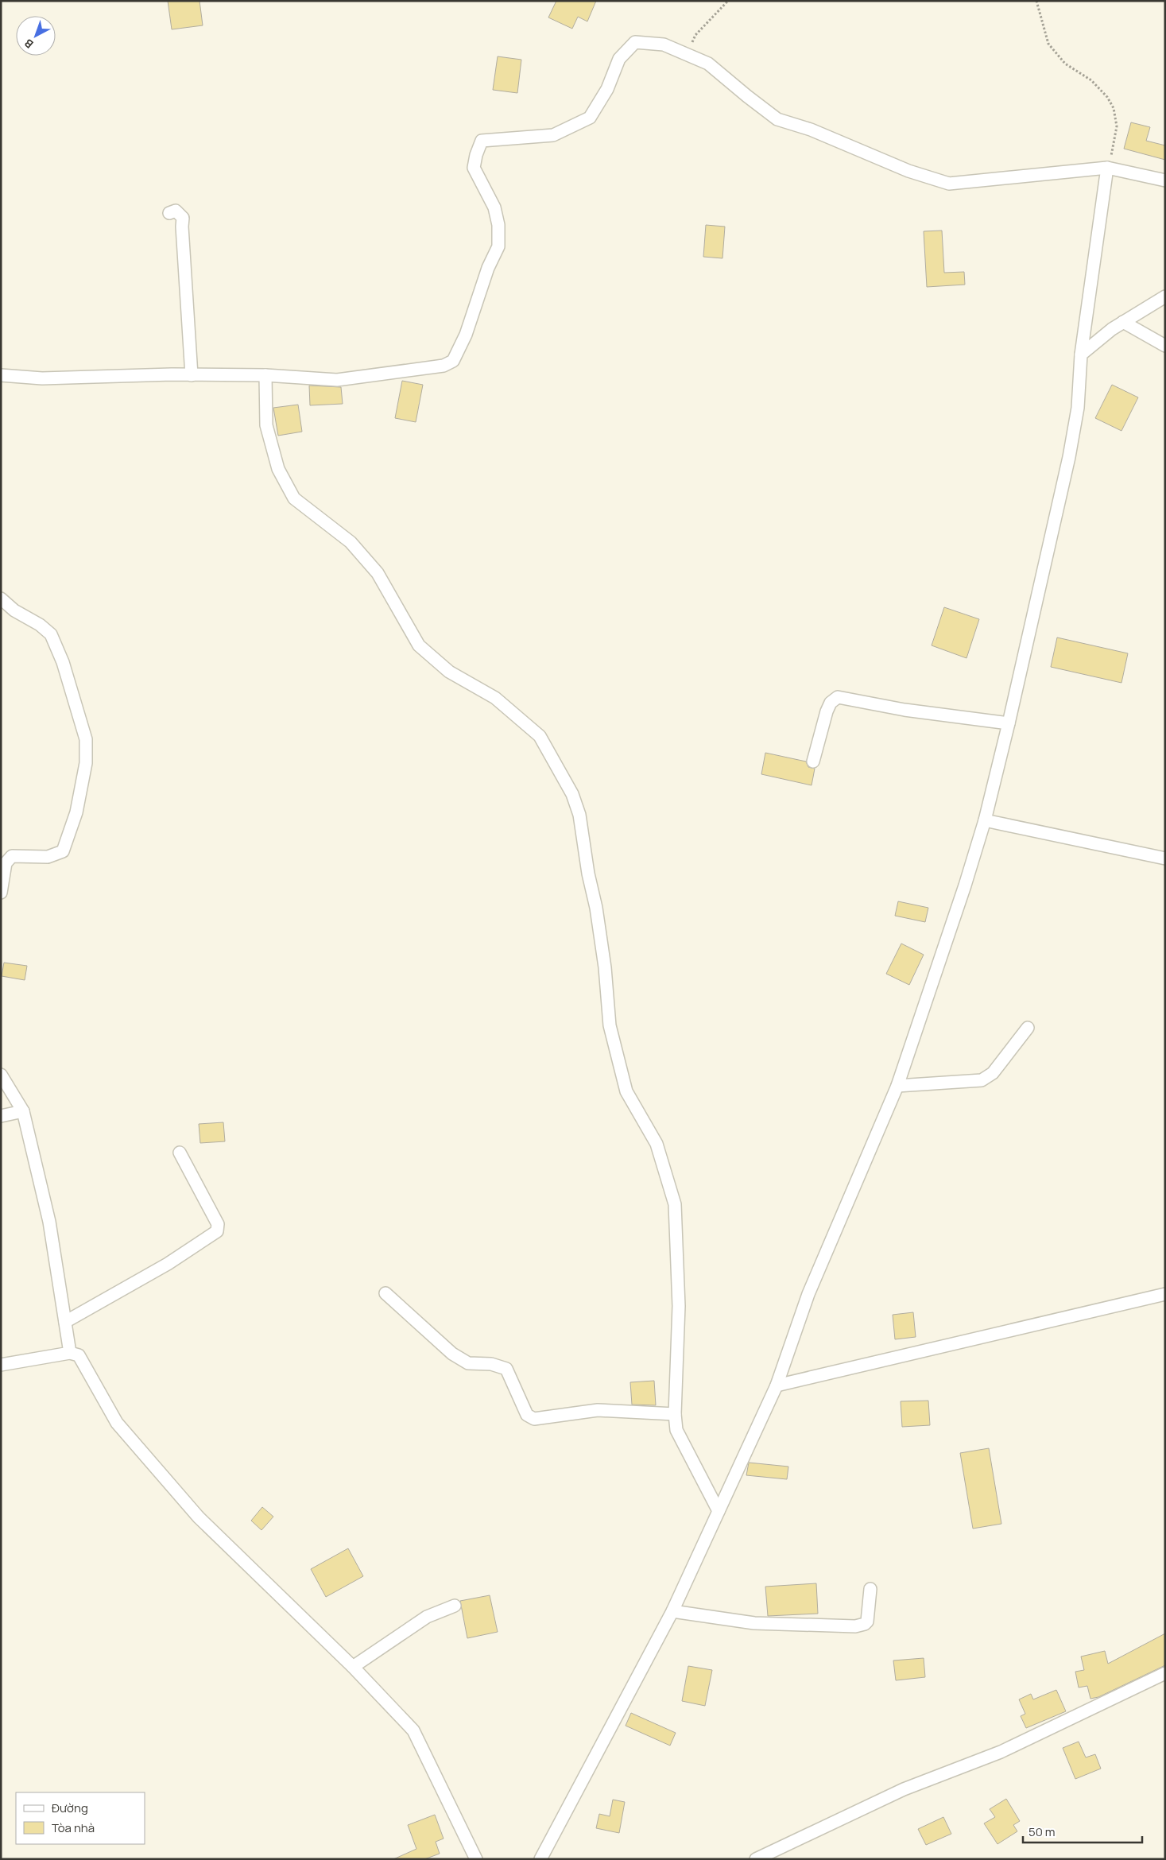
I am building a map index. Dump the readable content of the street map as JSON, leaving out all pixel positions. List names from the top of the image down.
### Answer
{
  "legend": ["Đường", "Tòa nhà"],
  "scale_bar": "50 m",
  "north": "bottom left"
}
